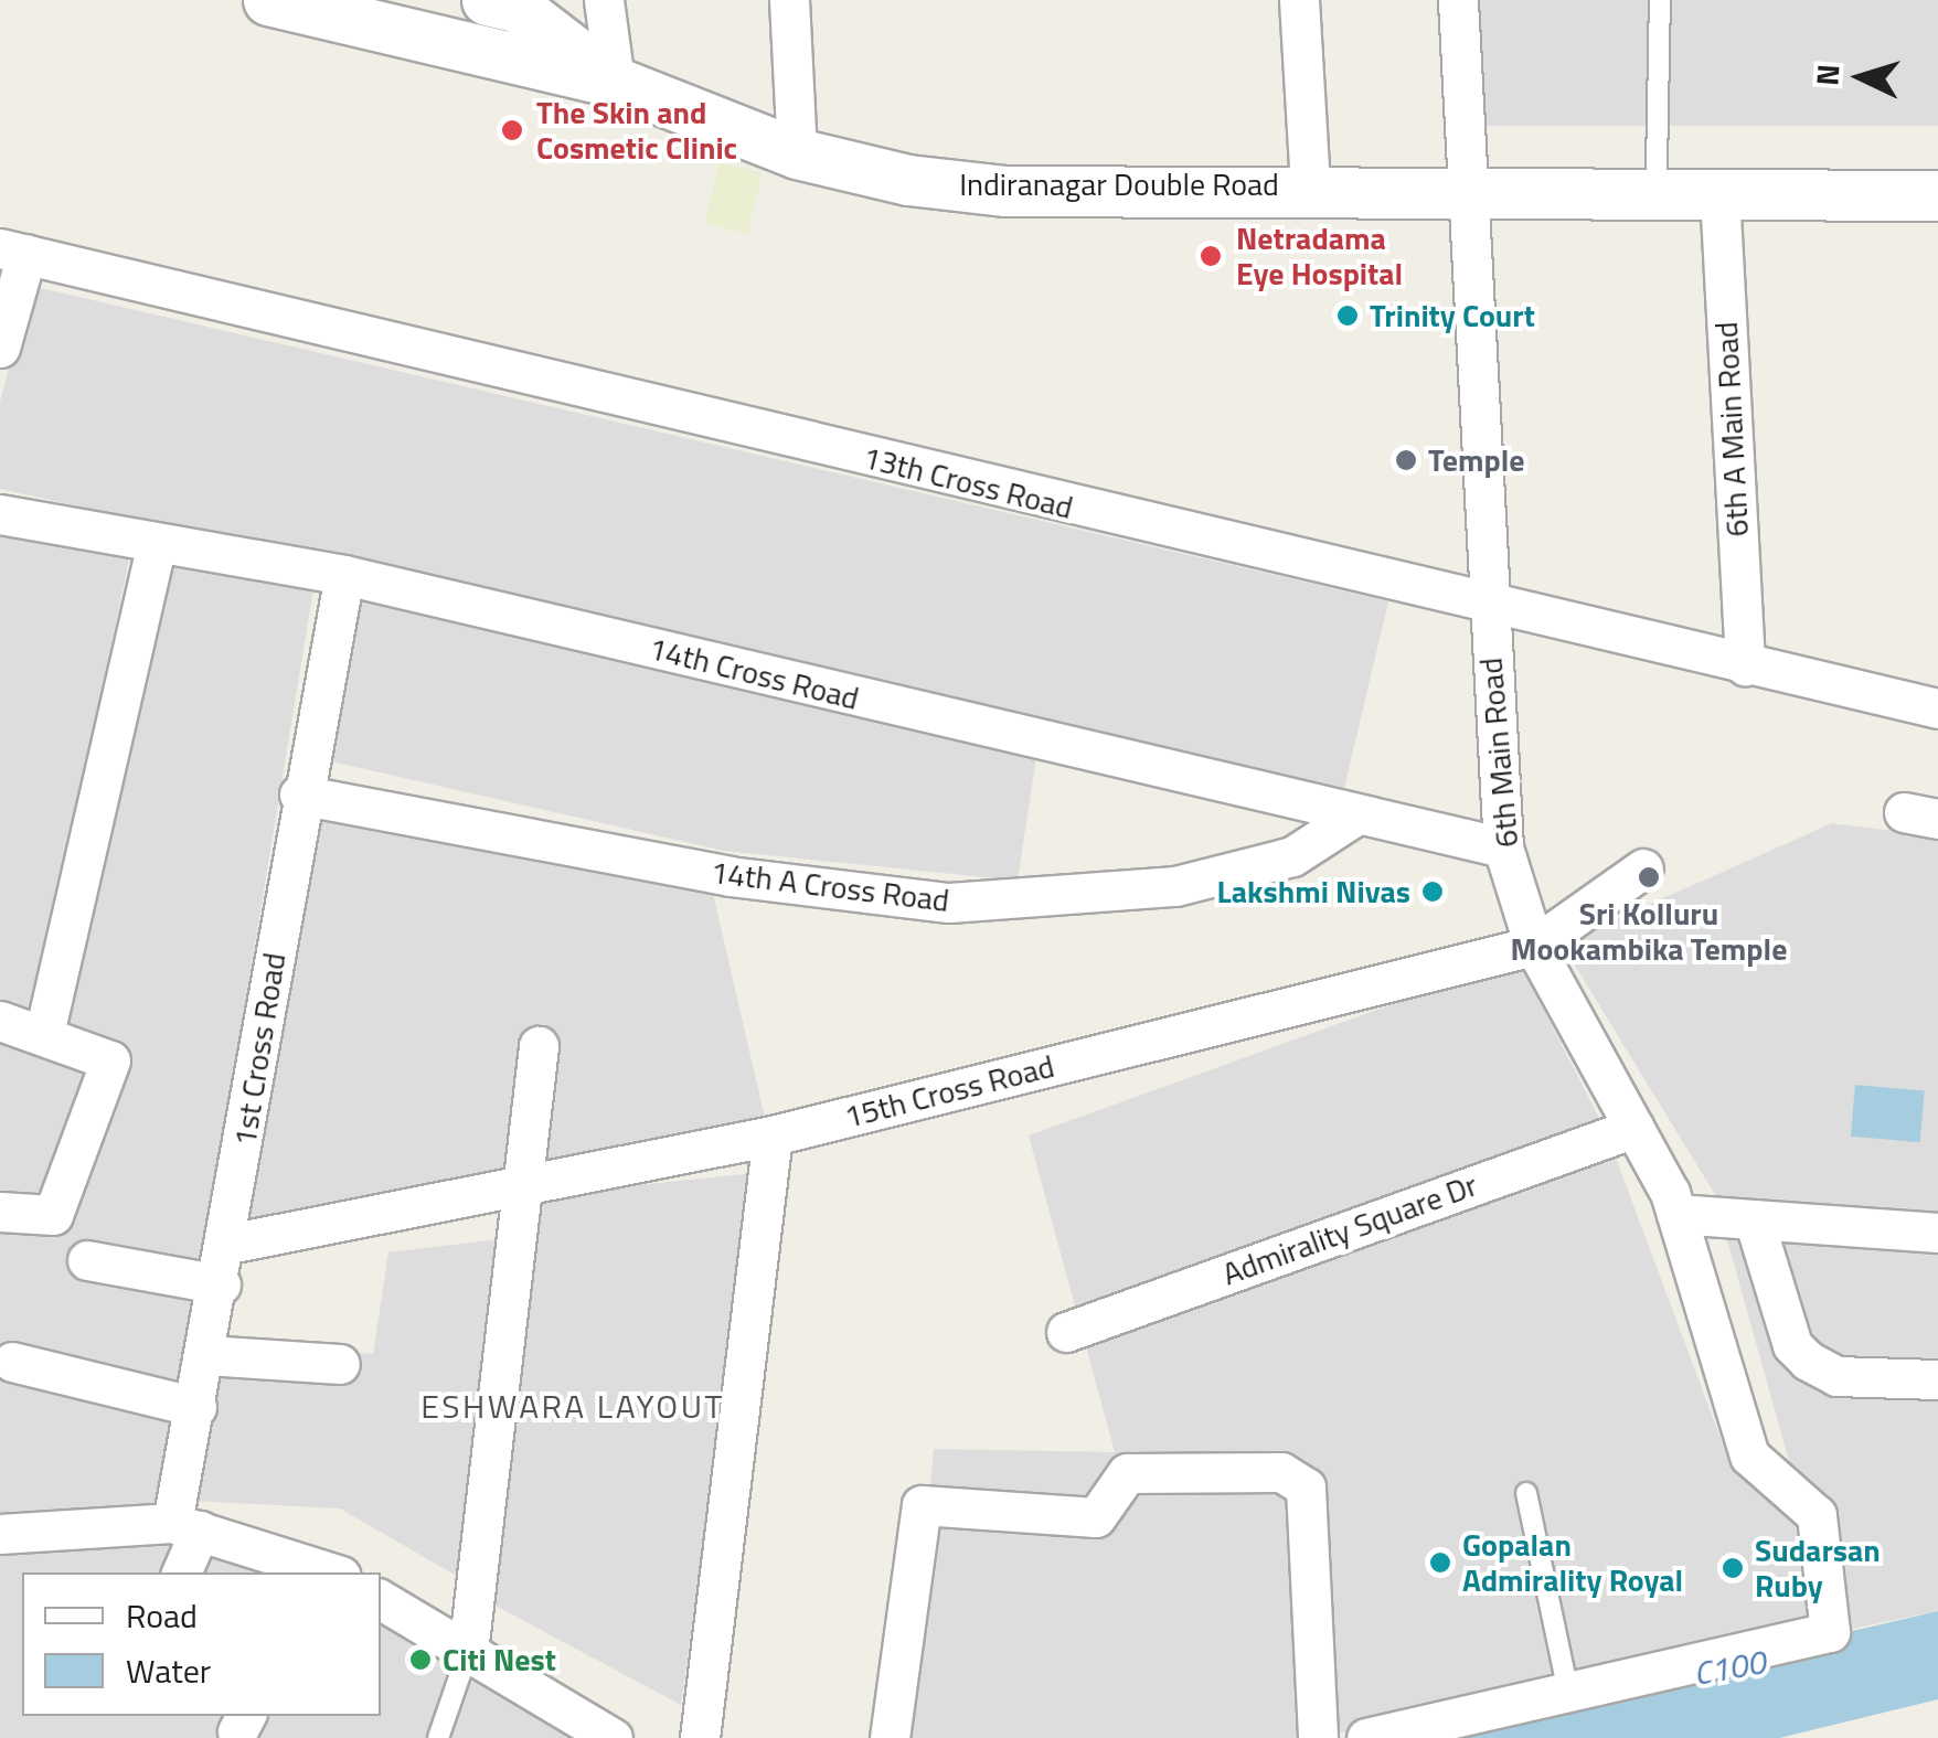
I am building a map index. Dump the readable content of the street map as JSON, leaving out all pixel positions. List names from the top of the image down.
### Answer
{
  "streets": {
    "street": [
      "Indiranagar Double Road",
      "6th A Main Road",
      "13th Cross Road",
      "14th Cross Road",
      "6th Main Road",
      "14th A Cross Road",
      "1st Cross Road",
      "15th Cross Road",
      "Admirality Square Dr"
    ]
  },
  "crossings": [
    ["Indiranagar Double Road", "6th A Main Road"],
    ["Indiranagar Double Road", "6th Main Road"],
    ["6th A Main Road", "13th Cross Road"],
    ["13th Cross Road", "6th Main Road"],
    ["14th Cross Road", "6th Main Road"],
    ["14th Cross Road", "14th A Cross Road"],
    ["14th Cross Road", "1st Cross Road"],
    ["6th Main Road", "15th Cross Road"],
    ["6th Main Road", "Admirality Square Dr"],
    ["14th A Cross Road", "1st Cross Road"],
    ["1st Cross Road", "15th Cross Road"]
  ],
  "districts": ["ESHWARA LAYOUT"],
  "water": ["C100"],
  "places": [
    "The Skin and Cosmetic Clinic",
    "Netradama Eye Hospital",
    "Trinity Court",
    "Temple",
    "Sri Kolluru Mookambika Temple",
    "Lakshmi Nivas",
    "Gopalan Admirality Royal",
    "Sudarsan Ruby",
    "Citi Nest"
  ],
  "legend": ["Road", "Water"],
  "north": "left"
}
